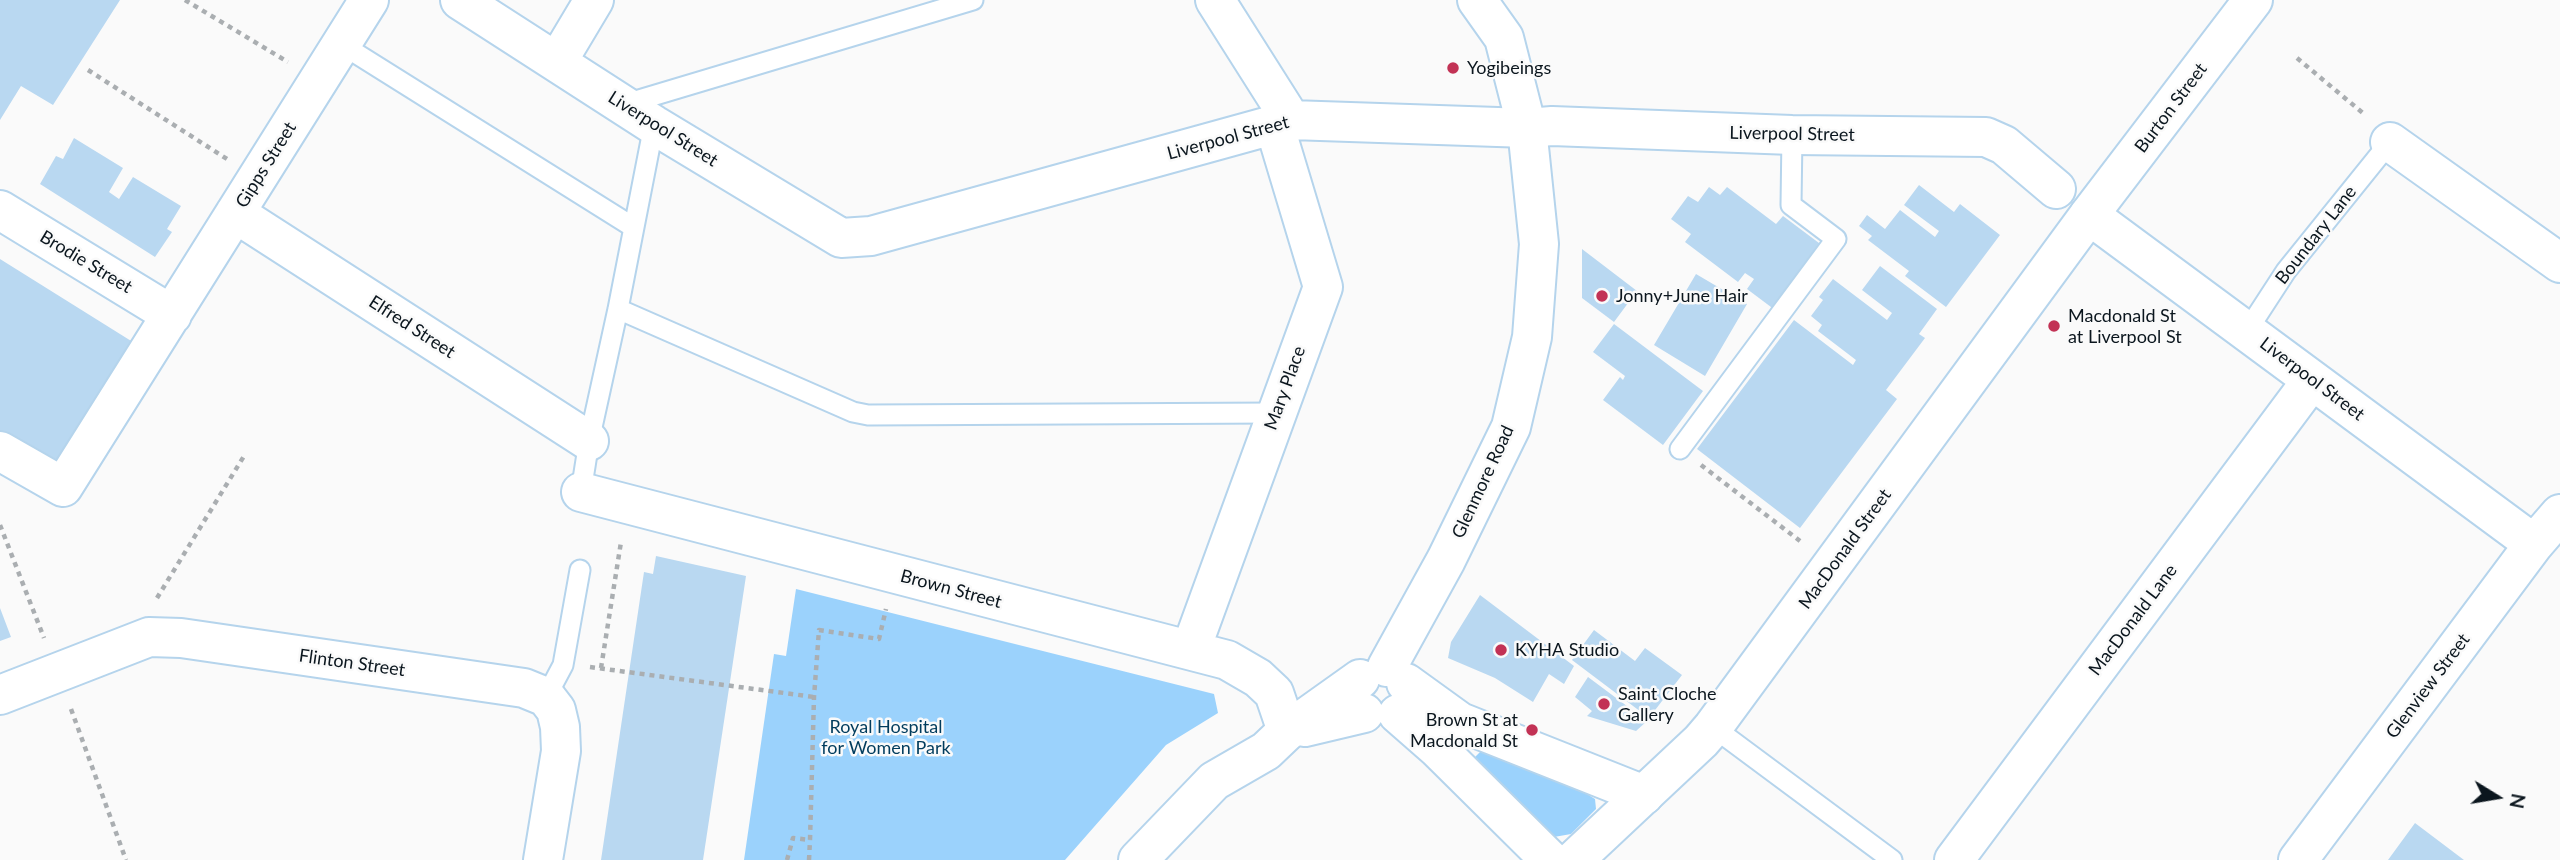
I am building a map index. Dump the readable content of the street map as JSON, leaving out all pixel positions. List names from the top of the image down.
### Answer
{
  "streets": {
    "street": [
      "Burton Street",
      "Liverpool Street",
      "Gipps Street",
      "Brodie Street",
      "Elfred Street",
      "Mary Place",
      "Glenmore Road",
      "MacDonald Street",
      "Brown Street",
      "MacDonald Lane",
      "Flinton Street",
      "Glenview Street"
    ],
    "lane": ["Boundary Lane"]
  },
  "crossings": [
    ["Burton Street", "Liverpool Street"],
    ["Burton Street", "MacDonald Street"],
    ["Liverpool Street", "Boundary Lane"],
    ["Liverpool Street", "Mary Place"],
    ["Liverpool Street", "Glenmore Road"],
    ["Liverpool Street", "MacDonald Street"],
    ["Liverpool Street", "MacDonald Lane"],
    ["Liverpool Street", "Glenview Street"],
    ["Gipps Street", "Brodie Street"],
    ["Gipps Street", "Elfred Street"],
    ["Mary Place", "Brown Street"]
  ],
  "parks": ["Royal Hospital for Women Park"],
  "places": [
    "Yogibeings",
    "Jonny+June Hair",
    "Macdonald St at Liverpool St",
    "KYHA Studio",
    "Saint Cloche Gallery",
    "Brown St at Macdonald St"
  ],
  "north": "right"
}
